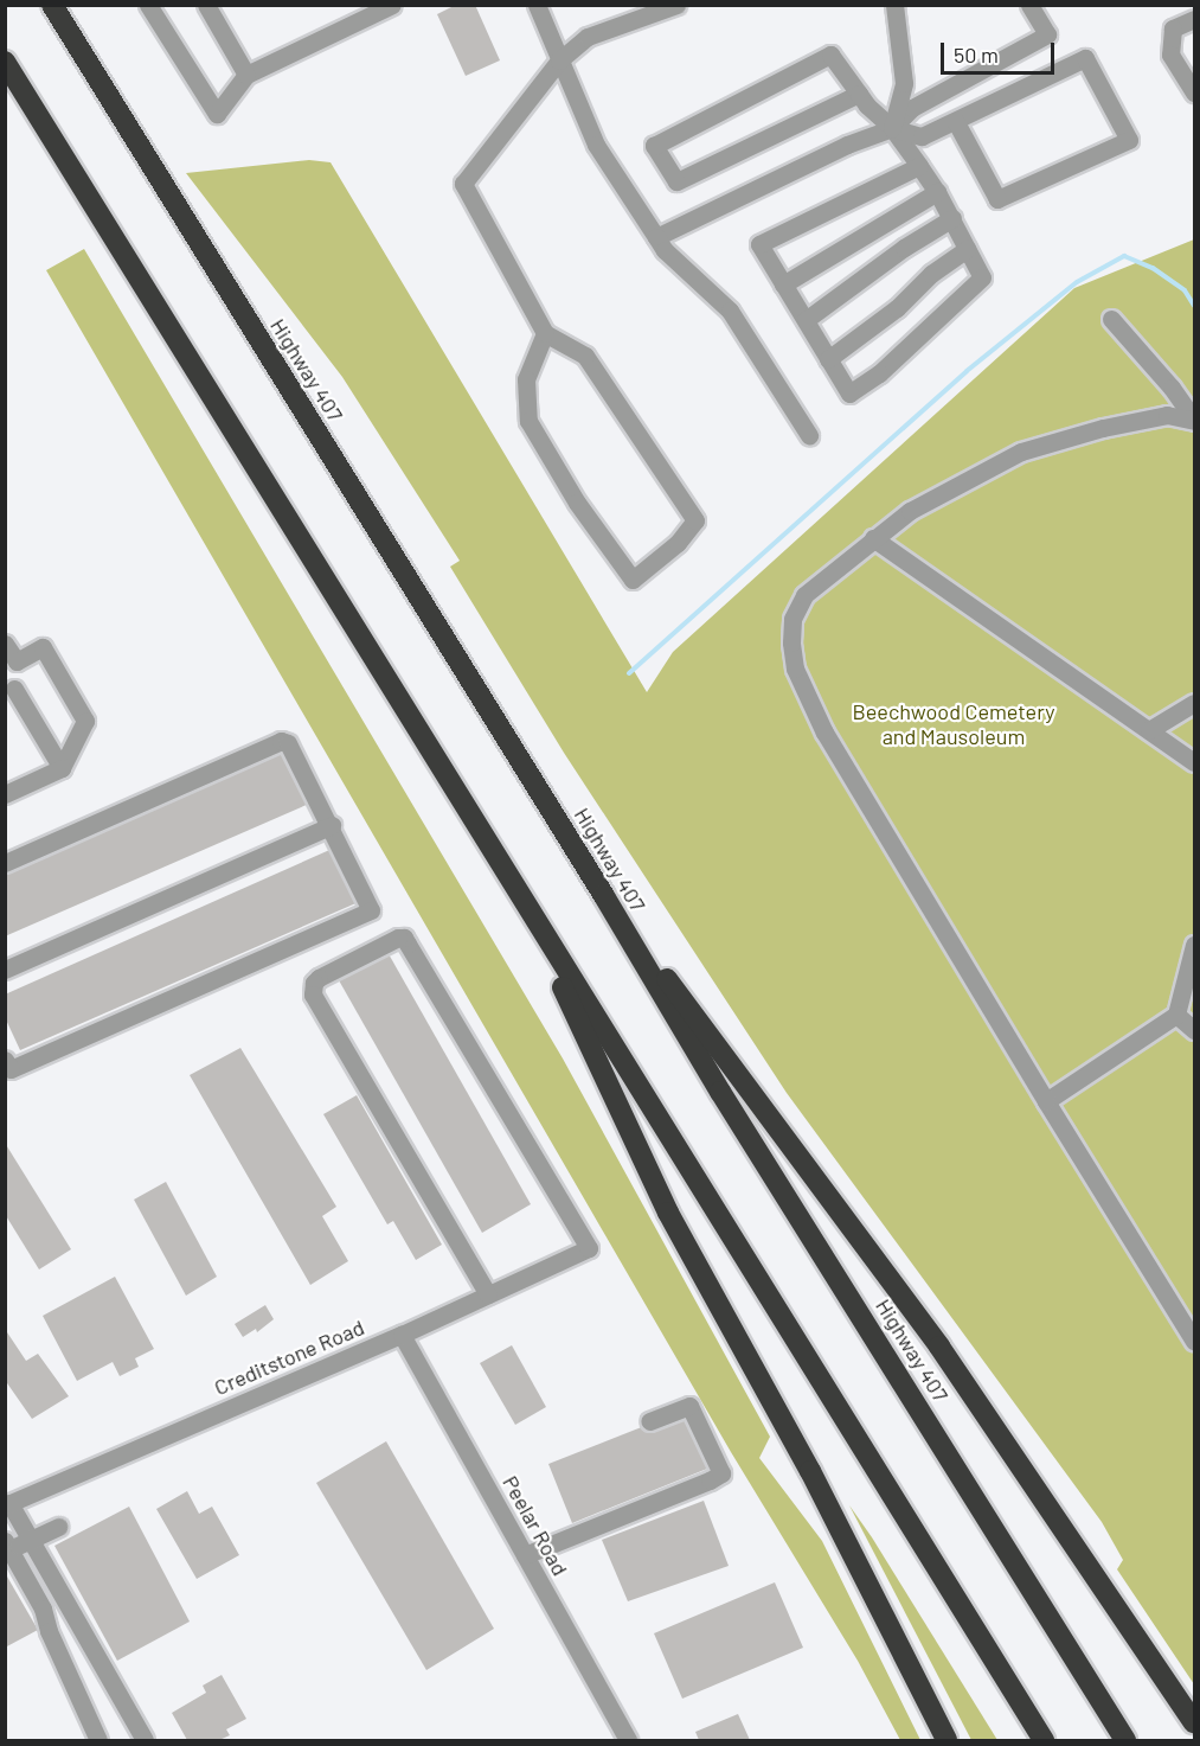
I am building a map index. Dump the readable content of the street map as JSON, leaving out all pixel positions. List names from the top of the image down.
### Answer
{
  "streets": {
    "highway": ["Highway 407"],
    "street": ["Creditstone Road", "Peelar Road"]
  },
  "crossings": [
    ["Creditstone Road", "Peelar Road"]
  ],
  "parks": ["Beechwood Cemetery and Mausoleum"],
  "scale_bar": "50 m"
}
